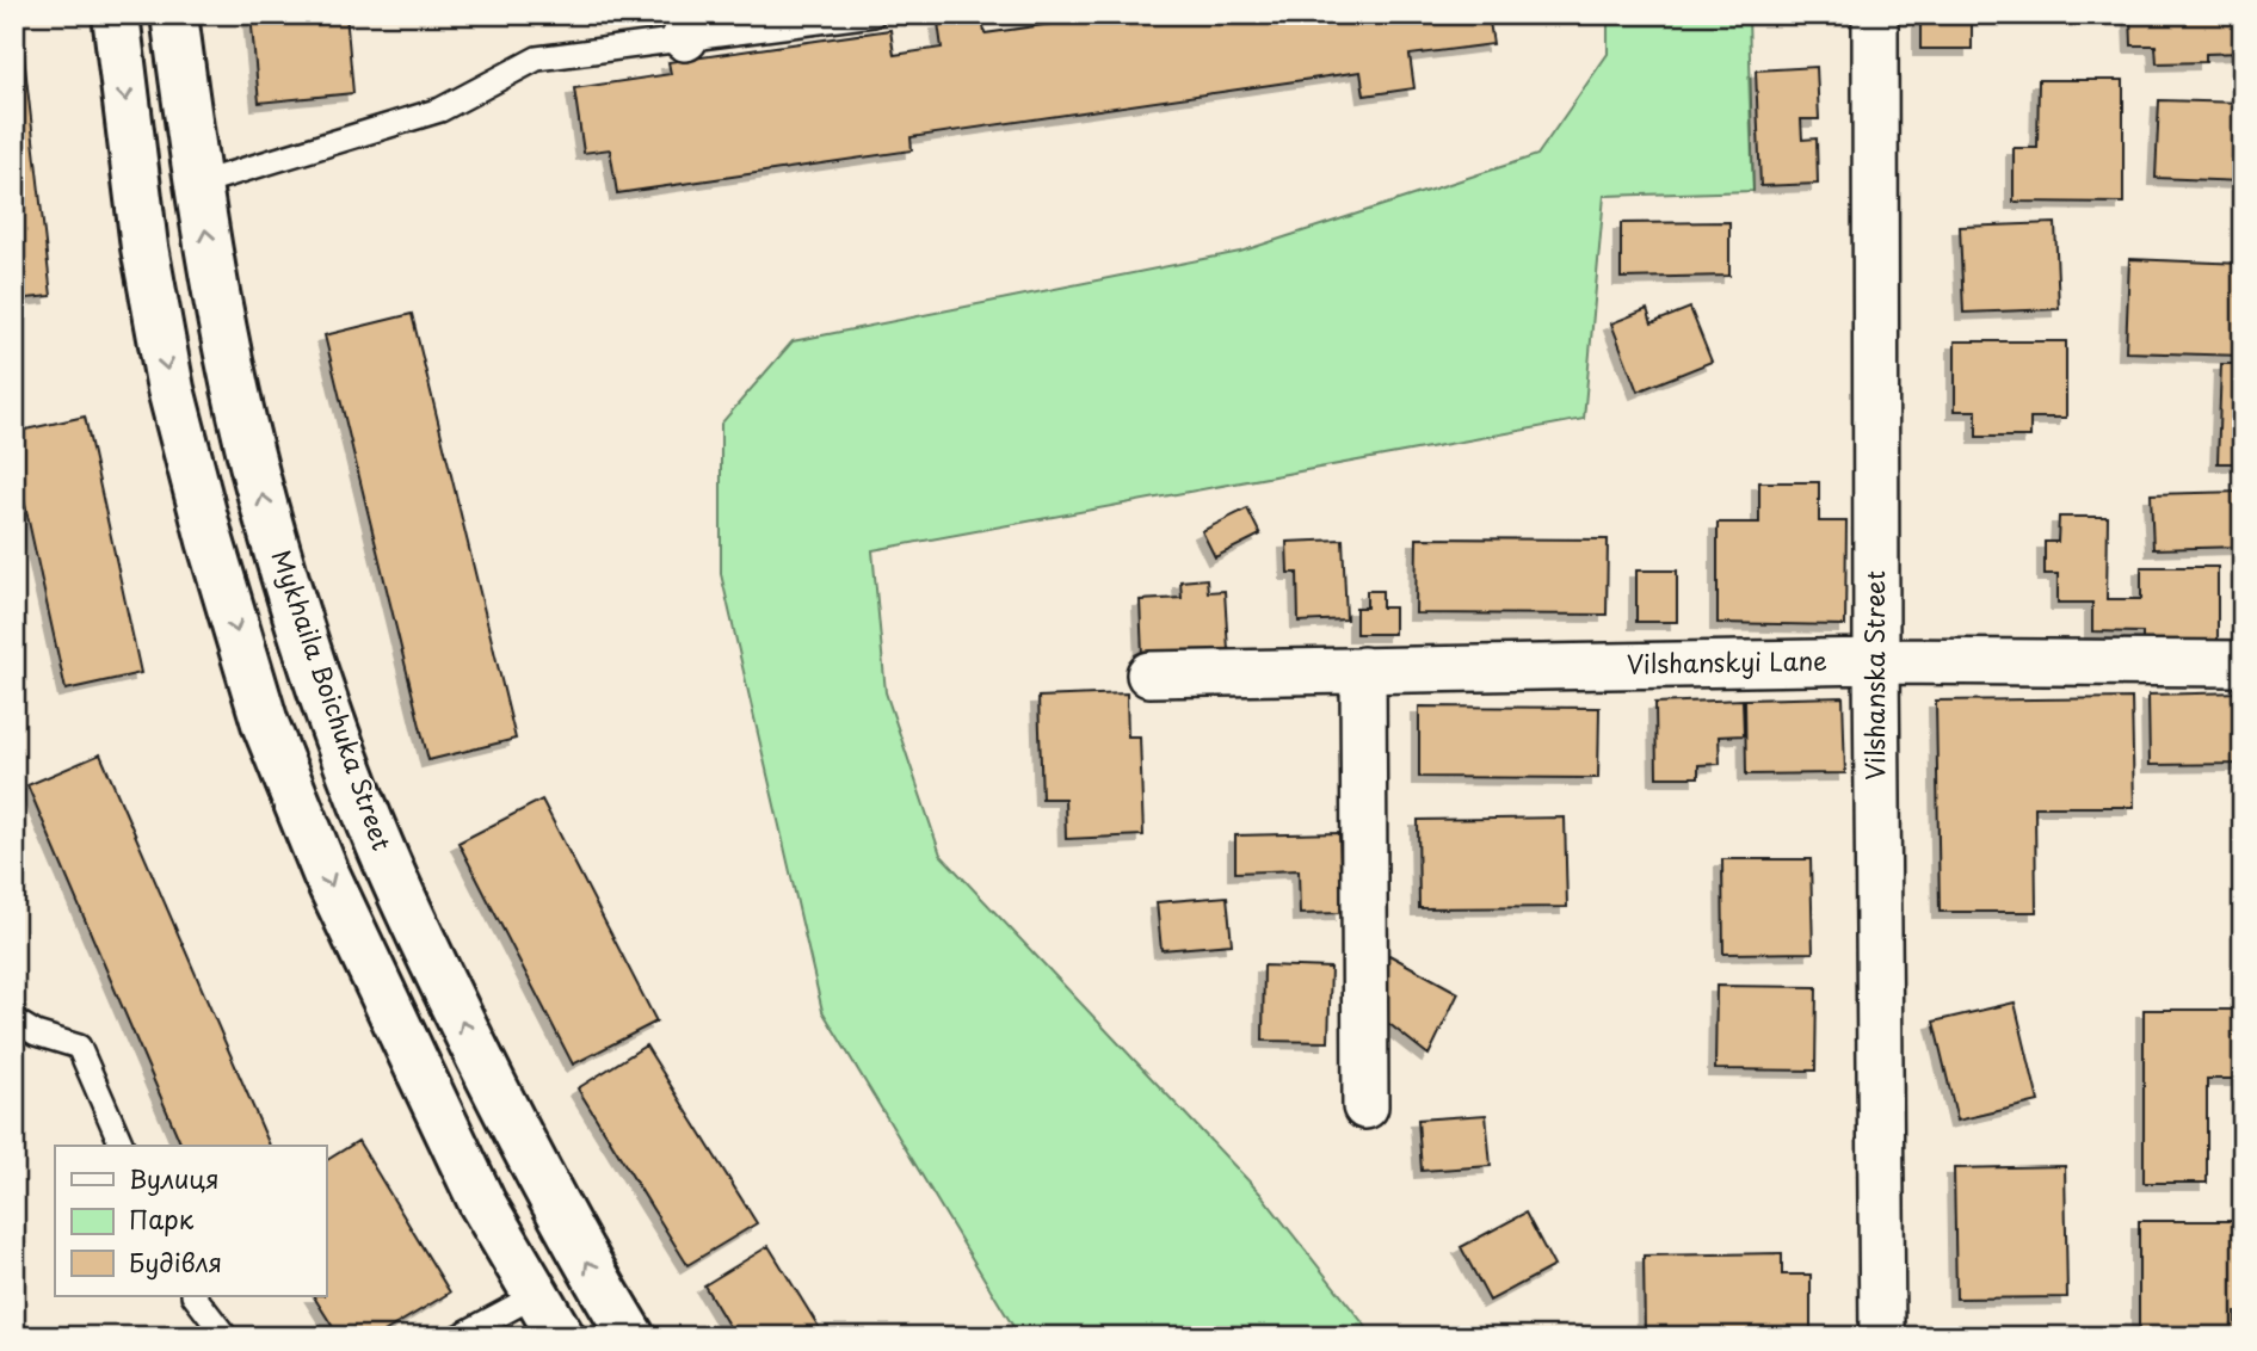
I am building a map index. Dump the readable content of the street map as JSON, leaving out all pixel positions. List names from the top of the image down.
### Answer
{
  "streets": {
    "main road": ["Mykhaila Boichuka Street"],
    "street": ["Vilshanskyi Lane", "Vilshanska Street"]
  },
  "crossings": [
    ["Vilshanskyi Lane", "Vilshanska Street"]
  ],
  "legend": ["Вулиця", "Парк", "Будівля"]
}
